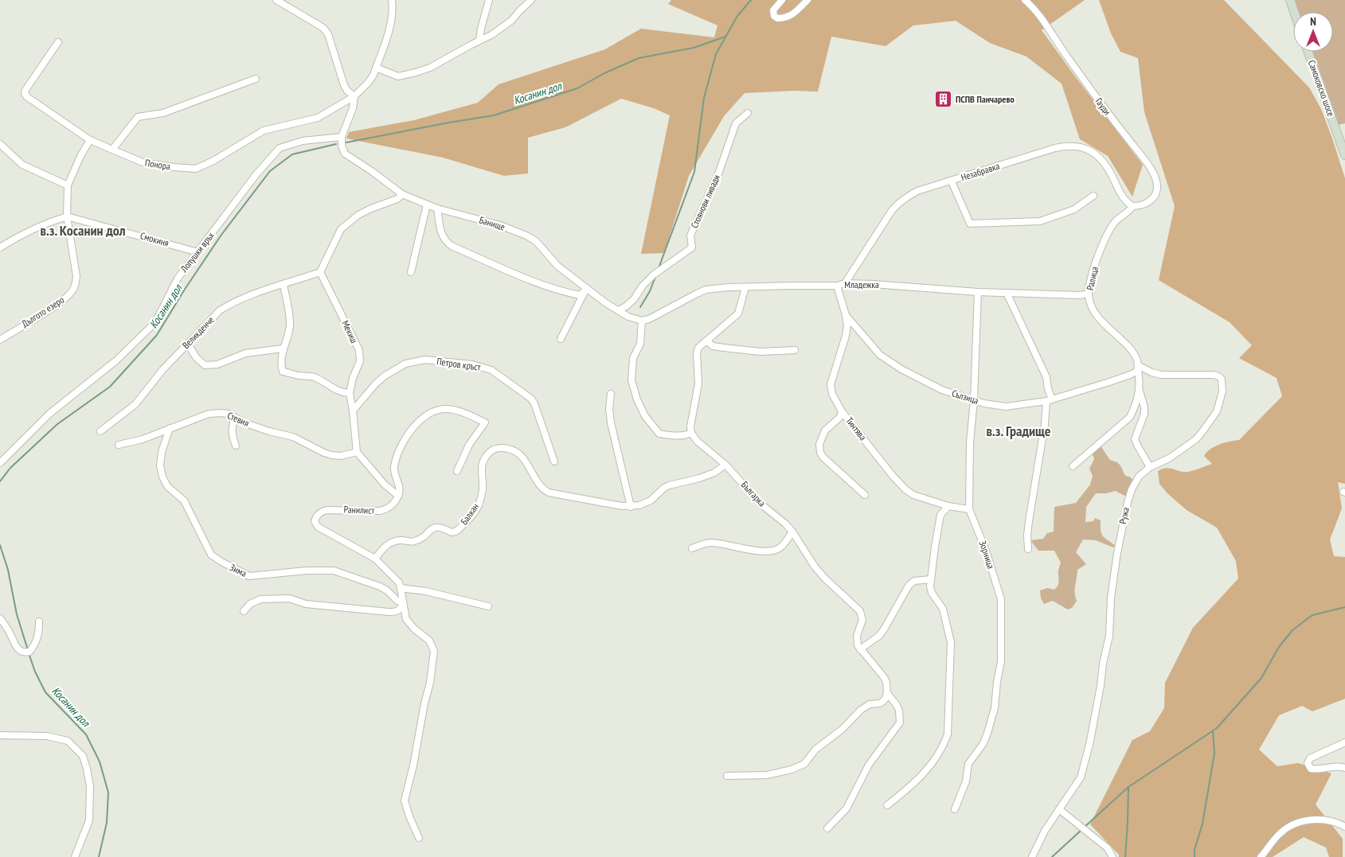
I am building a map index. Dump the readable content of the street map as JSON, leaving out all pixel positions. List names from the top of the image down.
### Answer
{
  "streets": {
    "main road": ["Самоковско шосе"],
    "street": [
      "Гауди",
      "Понора",
      "Незабравка",
      "Стоянови ливади",
      "Банище",
      "Смокиня",
      "Лопушки връх",
      "Ралица",
      "Младежка",
      "Дългото езеро",
      "Мекиш",
      "Великденче",
      "Петров кръст",
      "Сълзица",
      "Стевия",
      "Тинтява",
      "Българка",
      "Ранилист",
      "Балкан",
      "Ружа",
      "Зорница",
      "Зима"
    ]
  },
  "crossings": [
    ["Гауди", "Незабравка"],
    ["Гауди", "Ралица"],
    ["Понора", "Дългото езеро"],
    ["Незабравка", "Ралица"],
    ["Незабравка", "Младежка"],
    ["Стоянови ливади", "Банище"],
    ["Банище", "Лопушки връх"],
    ["Банище", "Младежка"],
    ["Смокиня", "Лопушки връх"],
    ["Смокиня", "Дългото езеро"],
    ["Ралица", "Младежка"],
    ["Ралица", "Сълзица"],
    ["Ралица", "Ружа"],
    ["Младежка", "Сълзица"],
    ["Младежка", "Зорница"],
    ["Мекиш", "Великденче"],
    ["Мекиш", "Петров кръст"],
    ["Мекиш", "Стевия"],
    ["Сълзица", "Тинтява"],
    ["Сълзица", "Ружа"],
    ["Сълзица", "Зорница"],
    ["Стевия", "Зима"],
    ["Тинтява", "Зорница"],
    ["Ранилист", "Балкан"]
  ],
  "districts": ["в.з. Косанин дол", "в.з. Градище"],
  "water": ["Косанин дол"],
  "places": {
    "building": ["ПСПВ Панчарево"]
  },
  "north": "top"
}
